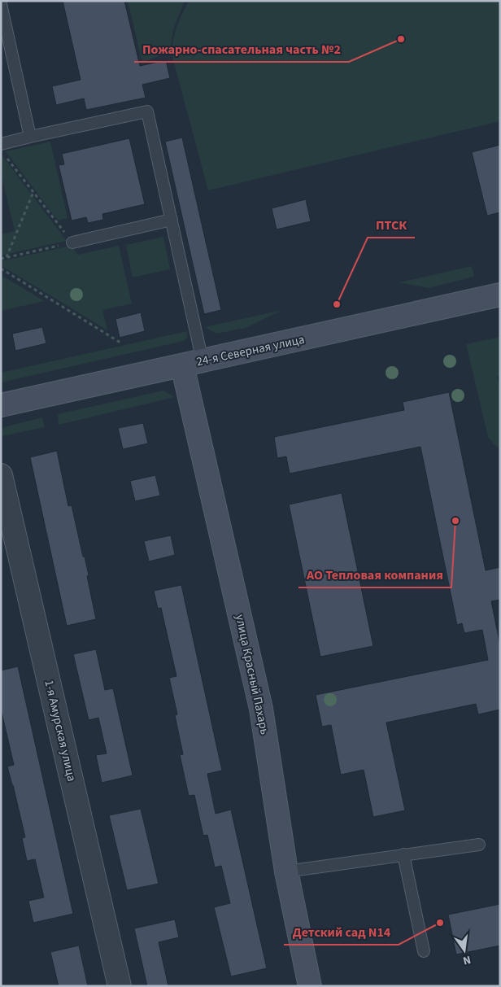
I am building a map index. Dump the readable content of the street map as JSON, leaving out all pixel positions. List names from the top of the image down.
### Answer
{
  "streets": {
    "street": ["24-я Северная улица", "улица Красный Пахарь", "1-я Амурская улица"]
  },
  "crossings": [
    ["24-я Северная улица", "улица Красный Пахарь"]
  ],
  "places": [
    "Пожарно-спасательная часть №2",
    "ПТСК",
    "АО Тепловая компания",
    "Детский сад N14"
  ],
  "north": "bottom"
}
